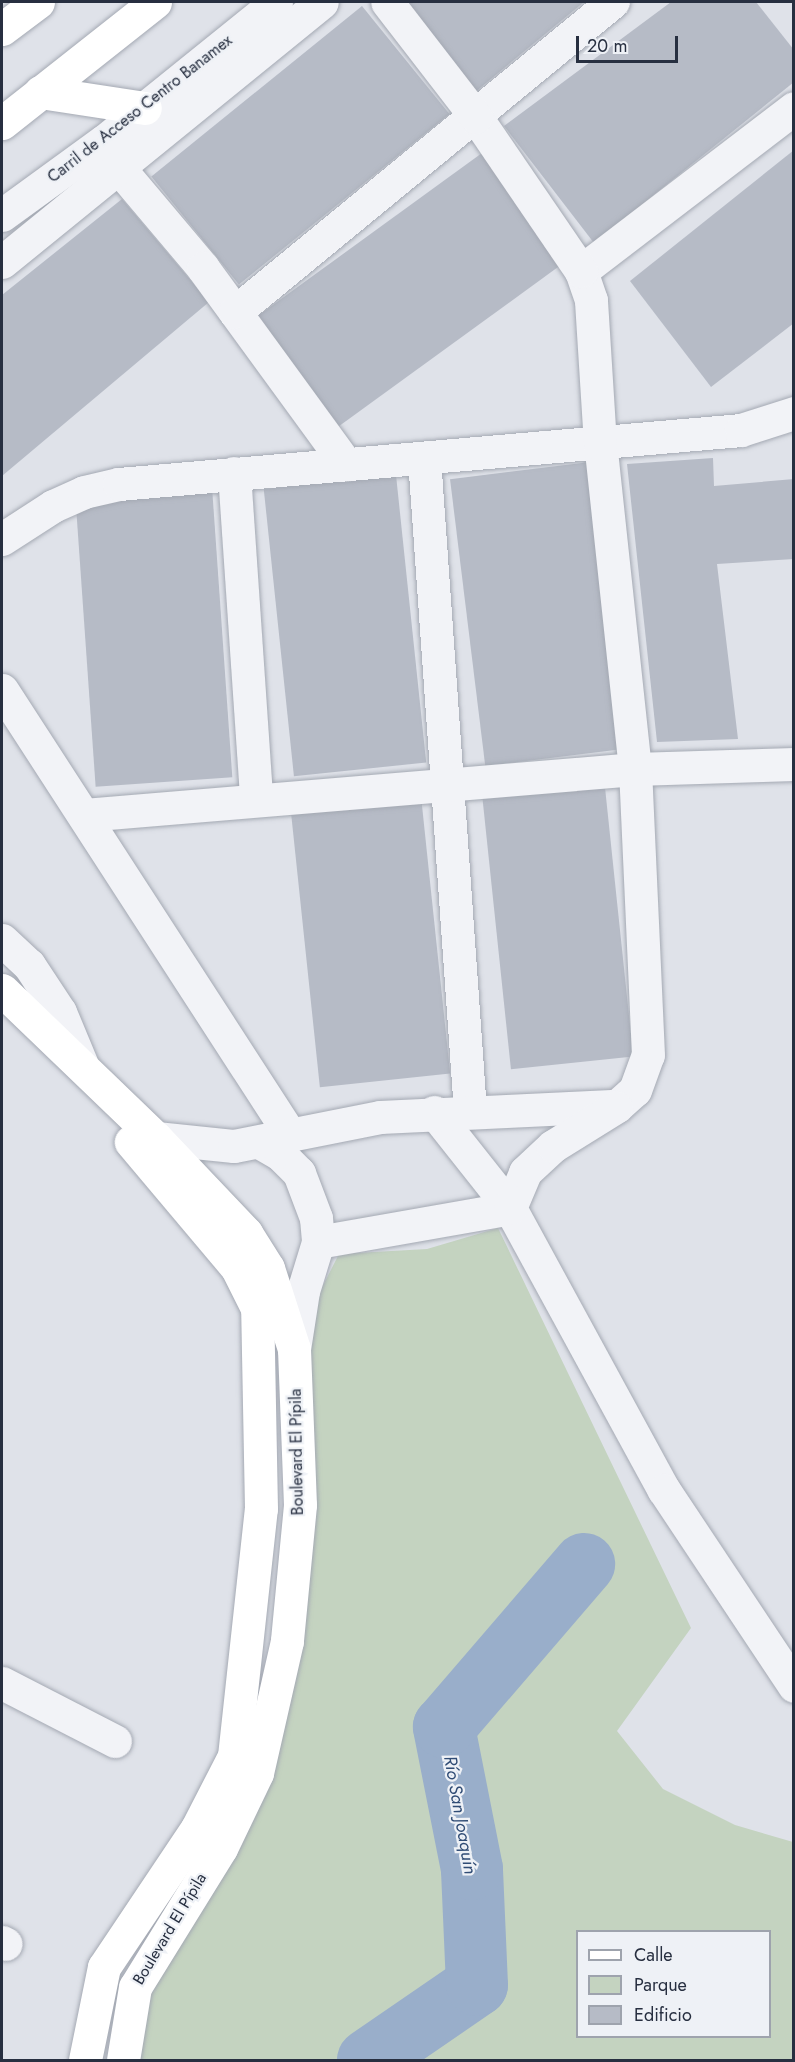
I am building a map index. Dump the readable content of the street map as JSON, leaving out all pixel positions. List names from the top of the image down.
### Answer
{
  "streets": {
    "street": ["Carril de Acceso Centro Banamex", "Boulevard El Pípila"]
  },
  "water": ["Río San Joaquín"],
  "legend": ["Calle", "Parque", "Edificio"],
  "scale_bar": "20 m"
}
